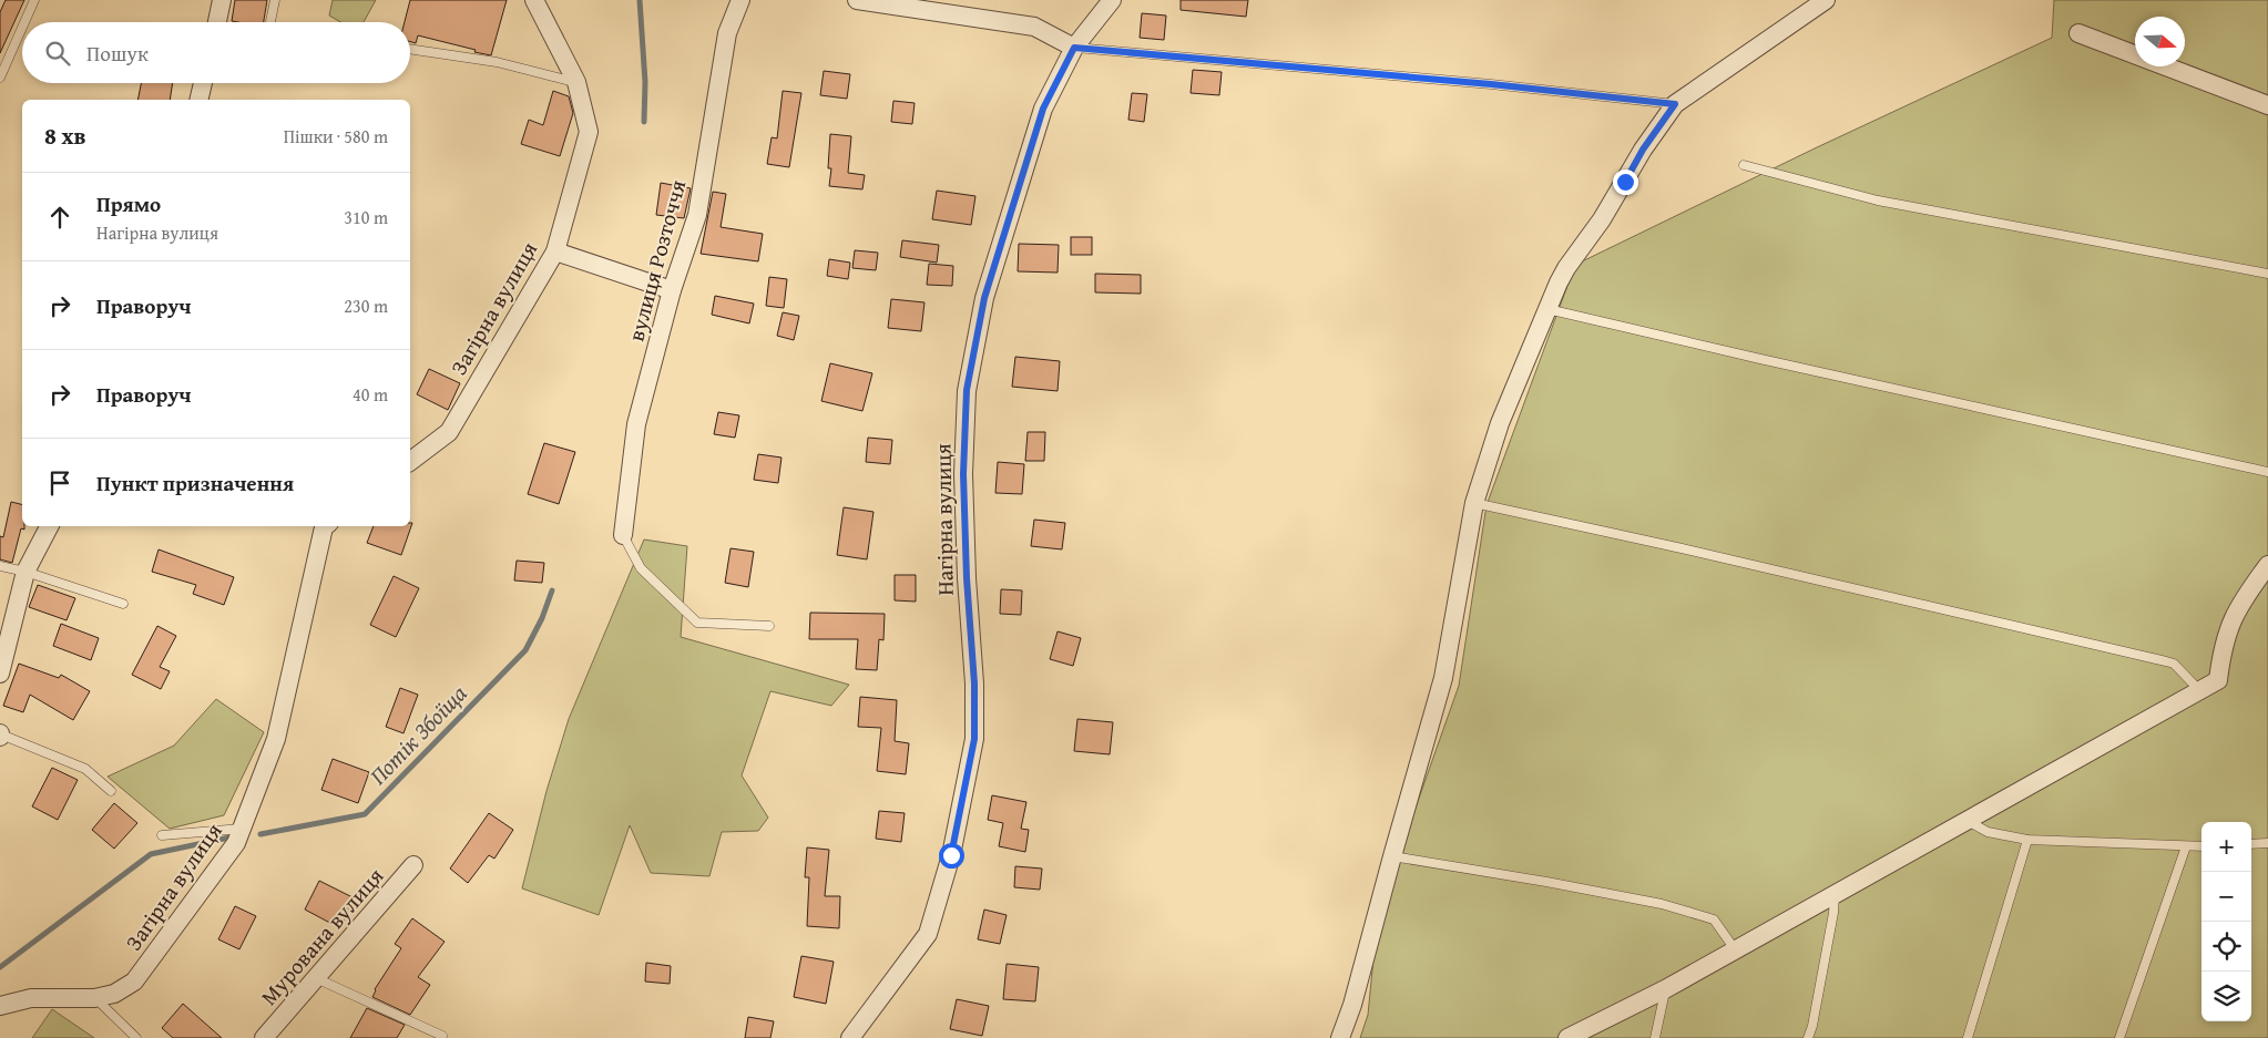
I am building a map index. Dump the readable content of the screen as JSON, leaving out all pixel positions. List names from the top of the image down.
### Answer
{
  "streets": {
    "street": [
      "вулиця Розточчя",
      "Загірна вулиця",
      "Нагірна вулиця",
      "Мурована вулиця"
    ]
  },
  "water": ["Потік Збоїща"],
  "north": "right",
  "page": {
    "search": "Пошук",
    "heading": ["8 хв", "Пішки · 580 m"],
    "list": [
      ["Прямо", "Нагірна вулиця", "310 m"],
      ["Праворуч", "230 m"],
      ["Праворуч", "40 m"],
      "Пункт призначення"
    ],
    "map_buttons": ["+", "−"]
  }
}
